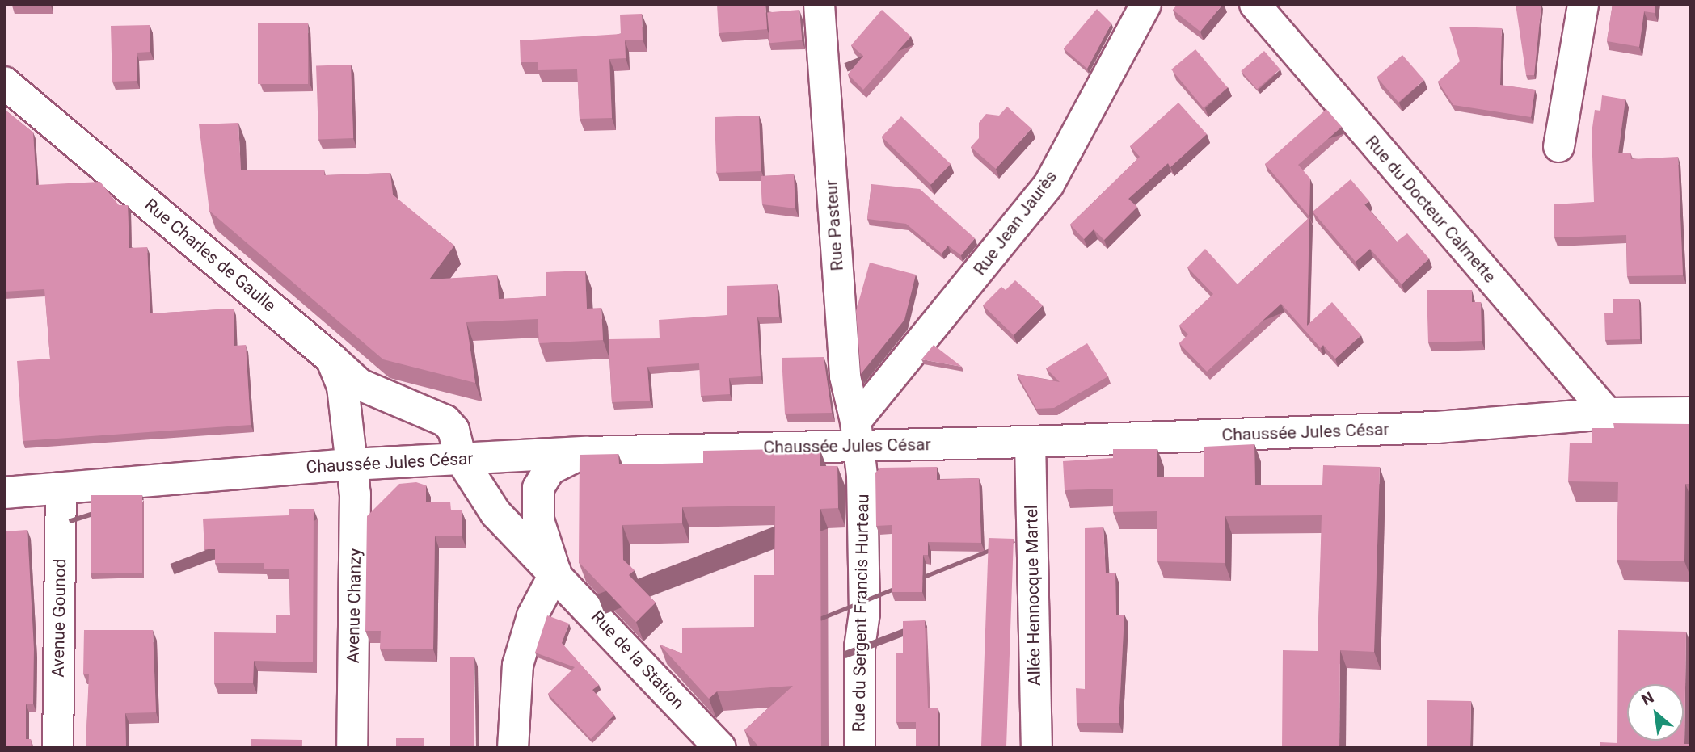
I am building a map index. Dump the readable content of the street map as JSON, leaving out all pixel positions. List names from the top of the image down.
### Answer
{
  "streets": {
    "street": [
      "Rue du Docteur Calmette",
      "Rue Jean Jaurès",
      "Rue Pasteur",
      "Rue Charles de Gaulle",
      "Chaussée Jules César",
      "Allée Hennocque Martel",
      "Avenue Chanzy",
      "Rue du Sergent Francis Hurteau",
      "Avenue Gounod",
      "Rue de la Station"
    ]
  },
  "crossings": [
    ["Rue du Docteur Calmette", "Chaussée Jules César"],
    ["Rue Jean Jaurès", "Rue Pasteur"],
    ["Rue Jean Jaurès", "Chaussée Jules César"],
    ["Rue Jean Jaurès", "Rue du Sergent Francis Hurteau"],
    ["Rue Pasteur", "Chaussée Jules César"],
    ["Rue Pasteur", "Rue du Sergent Francis Hurteau"],
    ["Rue Charles de Gaulle", "Chaussée Jules César"],
    ["Rue Charles de Gaulle", "Avenue Chanzy"],
    ["Rue Charles de Gaulle", "Rue de la Station"],
    ["Chaussée Jules César", "Allée Hennocque Martel"],
    ["Chaussée Jules César", "Avenue Chanzy"],
    ["Chaussée Jules César", "Rue du Sergent Francis Hurteau"],
    ["Chaussée Jules César", "Avenue Gounod"],
    ["Chaussée Jules César", "Rue de la Station"]
  ],
  "north": "top left"
}
